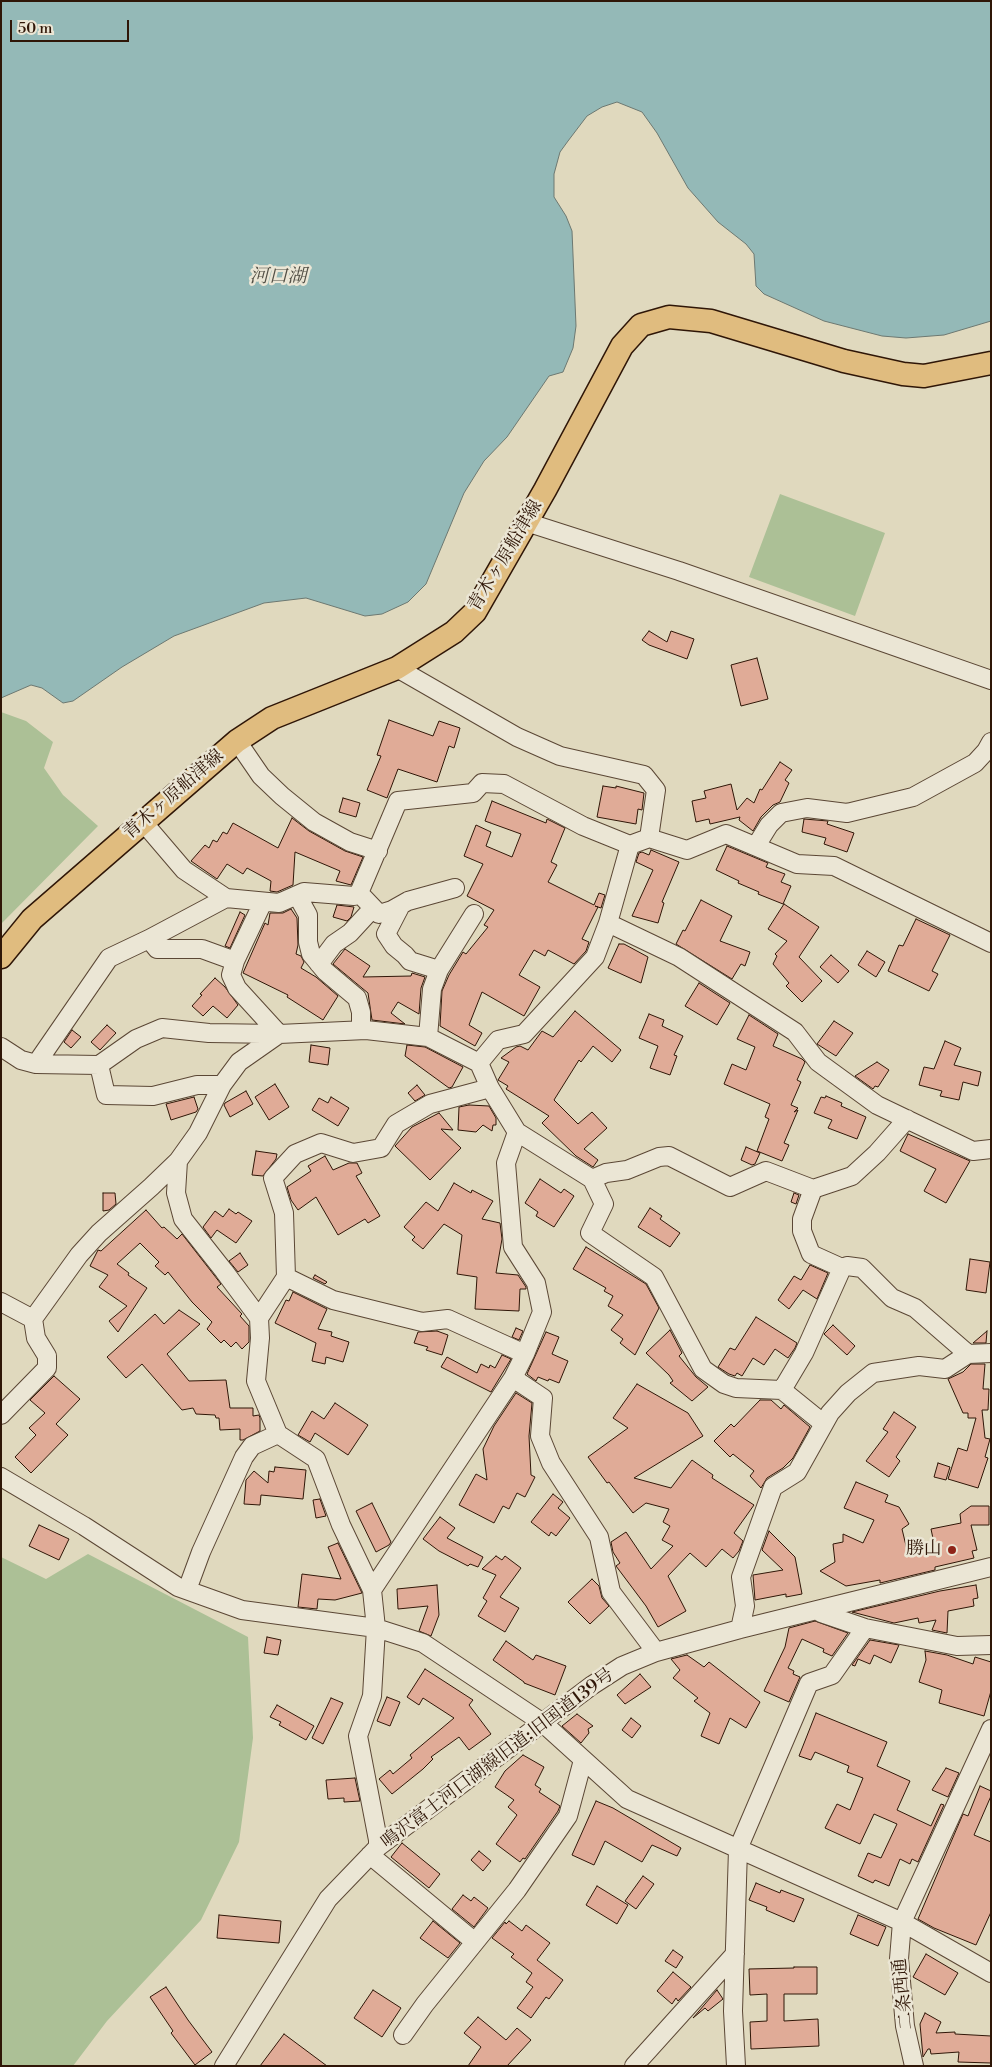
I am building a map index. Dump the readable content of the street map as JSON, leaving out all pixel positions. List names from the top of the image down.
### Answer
{
  "streets": {
    "main road": ["青木ヶ原船津線"],
    "street": ["鳴沢富士河口湖線旧道;旧国道139号", "二条西通"]
  },
  "water": ["河口湖"],
  "places": ["勝山"],
  "scale_bar": "50 m"
}
